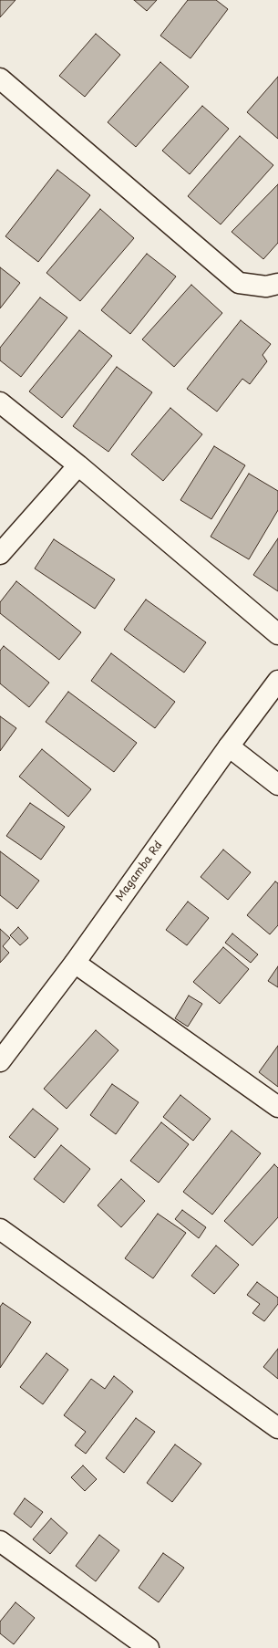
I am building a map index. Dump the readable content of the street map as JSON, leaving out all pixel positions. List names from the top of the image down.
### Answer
{
  "streets": {
    "street": ["Magamba Rd"]
  }
}
